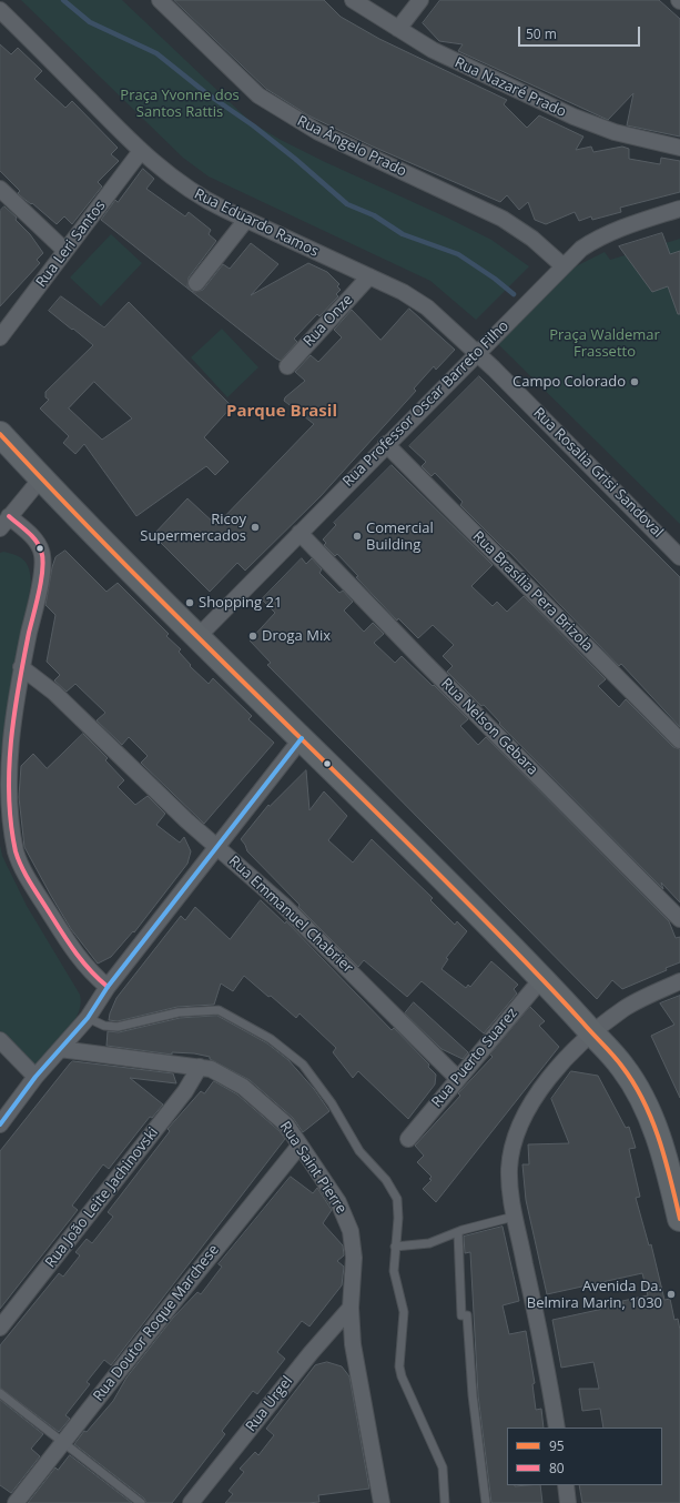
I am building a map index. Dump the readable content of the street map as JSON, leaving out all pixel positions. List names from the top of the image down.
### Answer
{
  "streets": {
    "street": [
      "Rua Nazaré Prado",
      "Rua Ângelo Prado",
      "Rua Eduardo Ramos",
      "Rua Leri Santos",
      "Rua Onze",
      "Rua Professor Oscar Barreto Filho",
      "Rua Rosalia Grisi Sandoval",
      "Rua Brasília Pera Brizola",
      "Rua Nelson Gebara",
      "Rua Emmanuel Chabrier",
      "Rua Puerto Suarez",
      "Rua Saint Pierre",
      "Rua João Leite Jachinovski",
      "Rua Doutor Roque Marchese",
      "Rua Urgel"
    ]
  },
  "crossings": [
    ["Rua Ângelo Prado", "Rua Professor Oscar Barreto Filho"],
    ["Rua Eduardo Ramos", "Rua Leri Santos"],
    ["Rua Eduardo Ramos", "Rua Onze"],
    ["Rua Eduardo Ramos", "Rua Professor Oscar Barreto Filho"],
    ["Rua Eduardo Ramos", "Rua Rosalia Grisi Sandoval"],
    ["Rua Professor Oscar Barreto Filho", "Rua Rosalia Grisi Sandoval"],
    ["Rua Professor Oscar Barreto Filho", "Rua Brasília Pera Brizola"],
    ["Rua Professor Oscar Barreto Filho", "Rua Nelson Gebara"],
    ["Rua Emmanuel Chabrier", "Rua Puerto Suarez"],
    ["Rua Saint Pierre", "Rua João Leite Jachinovski"],
    ["Rua Saint Pierre", "Rua Doutor Roque Marchese"],
    ["Rua Saint Pierre", "Rua Urgel"]
  ],
  "districts": ["Parque Brasil"],
  "parks": ["Praça Yvonne dos Santos Rattis", "Praça Waldemar Frassetto"],
  "places": [
    "Campo Colorado",
    "Ricoy Supermercados",
    "Comercial Building",
    "Shopping 21",
    "Droga Mix",
    "Avenida Da. Belmira Marin, 1030"
  ],
  "lines": ["transit line 95", "transit line 80"],
  "legend": ["95", "80"],
  "scale_bar": "50 m"
}
